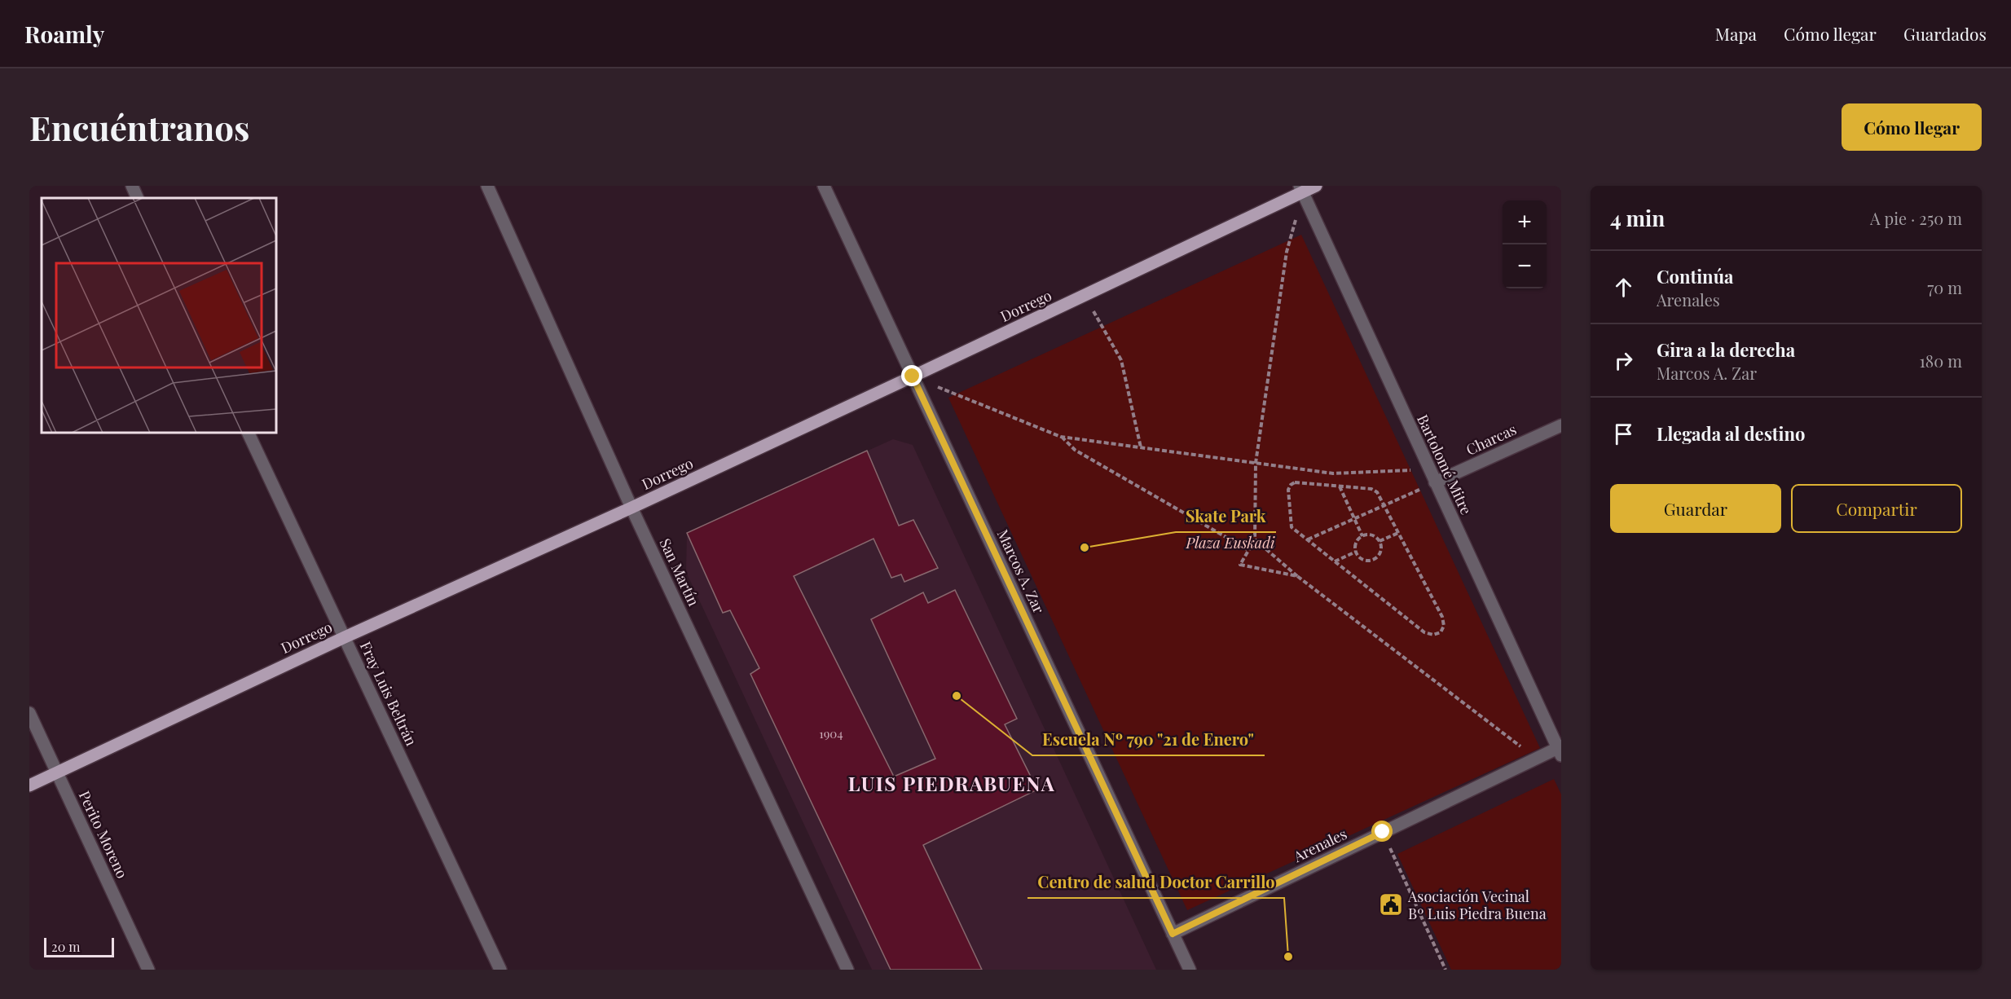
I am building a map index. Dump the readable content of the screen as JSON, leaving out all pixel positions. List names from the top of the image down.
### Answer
{
  "streets": {
    "main road": ["Dorrego"],
    "street": [
      "Charcas",
      "Bartolomé Mitre",
      "Marcos A. Zar",
      "San Martín",
      "Fray Luis Beltrán",
      "Perito Moreno",
      "Arenales"
    ]
  },
  "crossings": [
    ["Dorrego", "Bartolomé Mitre"],
    ["Dorrego", "Marcos A. Zar"],
    ["Dorrego", "San Martín"],
    ["Dorrego", "Fray Luis Beltrán"],
    ["Dorrego", "Perito Moreno"],
    ["Charcas", "Bartolomé Mitre"],
    ["Bartolomé Mitre", "Arenales"],
    ["Marcos A. Zar", "Arenales"]
  ],
  "districts": ["LUIS PIEDRABUENA"],
  "parks": ["Plaza Euskadi"],
  "places": {
    "other": ["Skate Park", "Escuela Nº 790 \"21 de Enero\"", "Centro de salud Doctor Carrillo"],
    "public building": ["Asociación Vecinal Bº Luis Piedra Buena"]
  },
  "house_numbers": ["1904"],
  "scale_bar": "20 m",
  "page": {
    "header": "Roamly",
    "nav": ["Mapa", "Cómo llegar", "Guardados"],
    "buttons": [
      "Cómo llegar",
      ["Guardar", "Compartir"]
    ],
    "title": "Encuéntranos",
    "heading": ["4 min", "A pie · 250 m"],
    "map_buttons": ["+", "−"],
    "list": [
      ["Continúa", "Arenales", "70 m"],
      ["Gira a la derecha", "Marcos A. Zar", "180 m"],
      "Llegada al destino"
    ],
    "scale": "20 m"
  }
}
